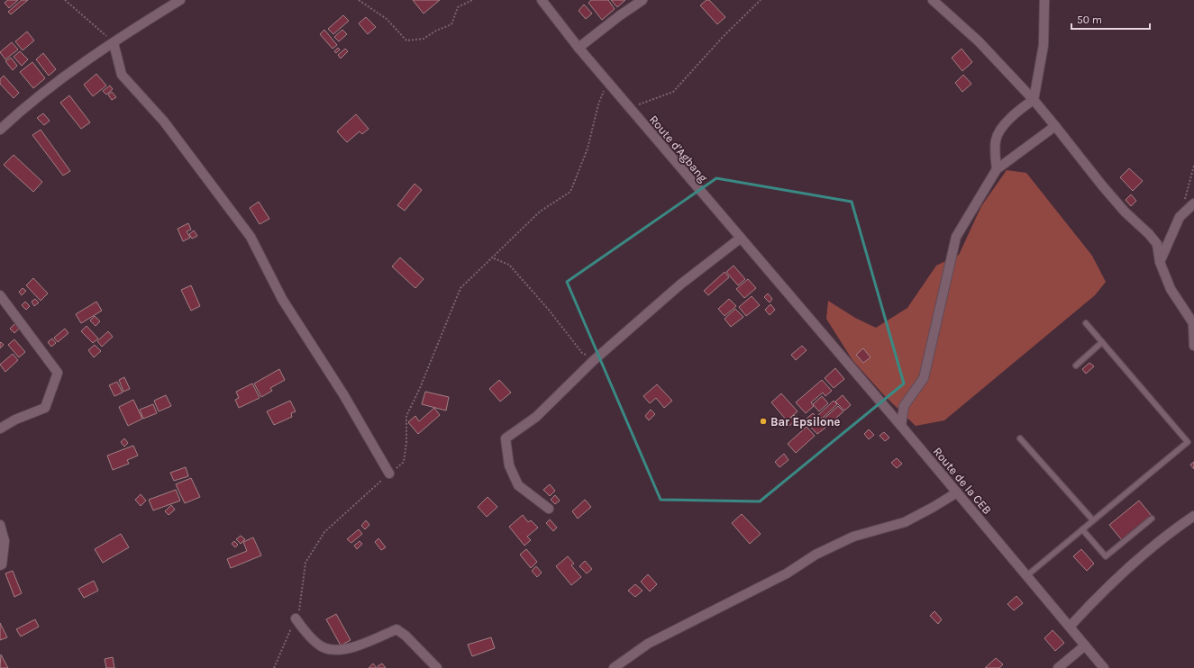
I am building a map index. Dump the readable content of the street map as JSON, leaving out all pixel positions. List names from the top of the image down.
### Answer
{
  "streets": {
    "street": ["Route d'Agbang", "Route de la CEB"]
  },
  "crossings": [
    ["Route d'Agbang", "Route de la CEB"]
  ],
  "places": ["Bar Epsilone"],
  "scale_bar": "50 m"
}
